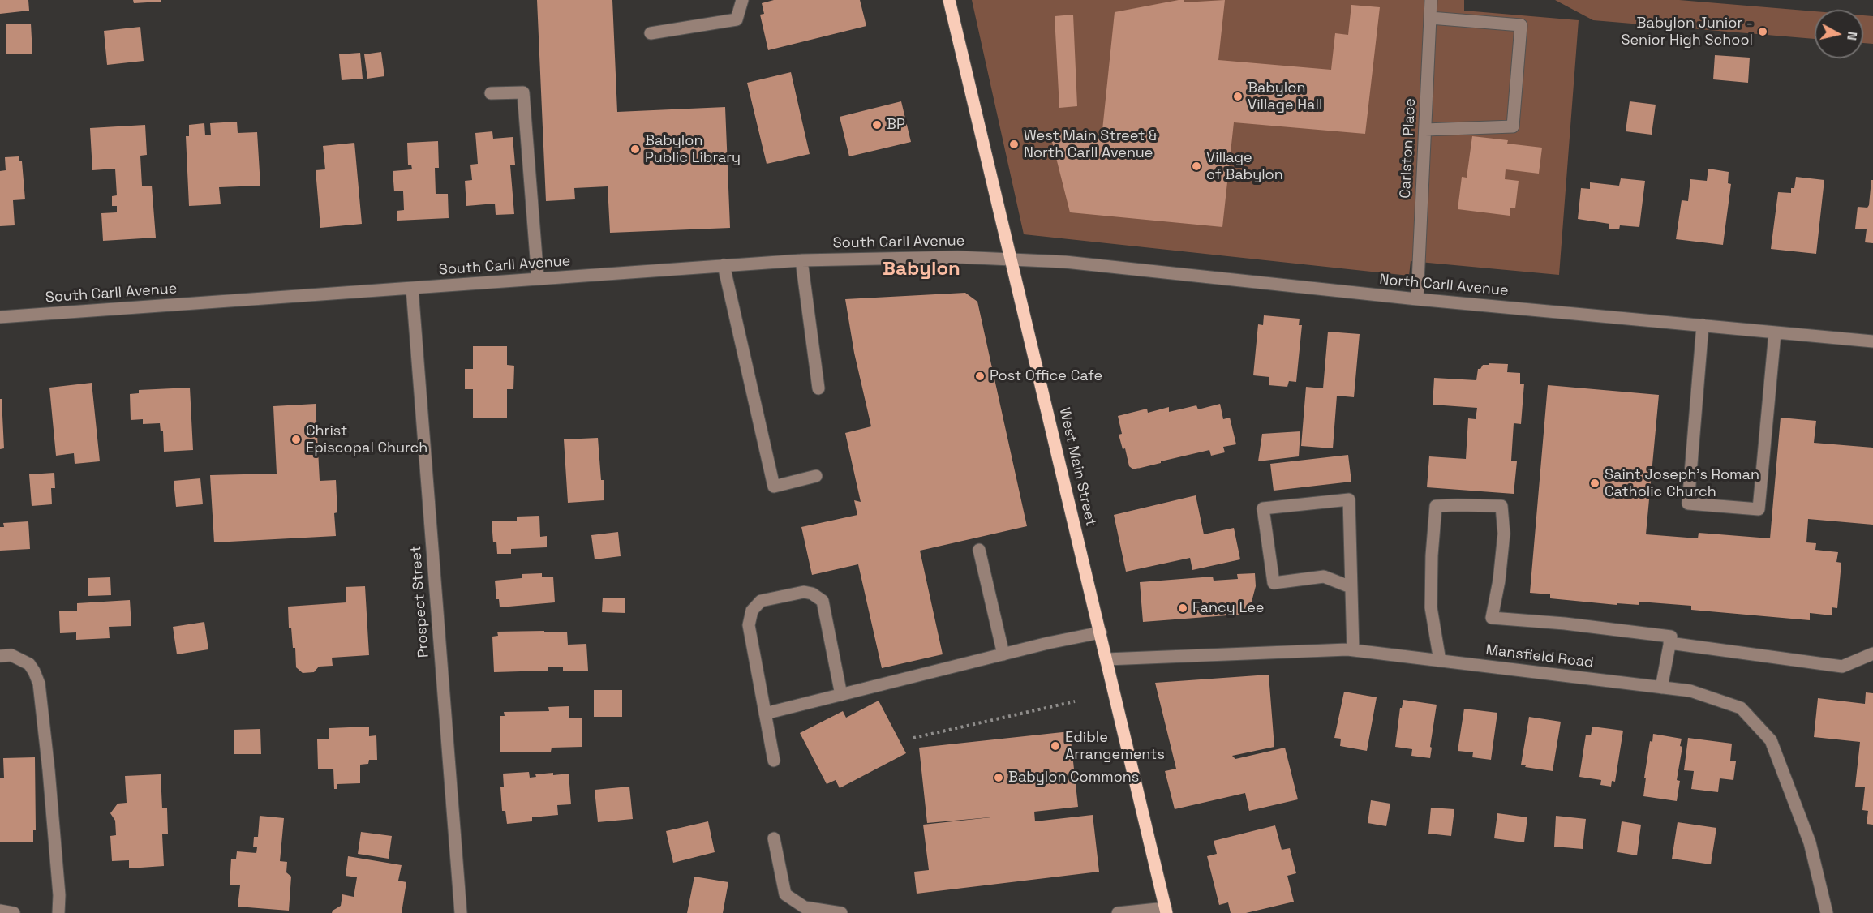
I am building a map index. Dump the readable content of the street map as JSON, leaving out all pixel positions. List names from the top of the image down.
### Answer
{
  "streets": {
    "main road": ["West Main Street"],
    "street": [
      "Carlston Place",
      "South Carll Avenue",
      "North Carll Avenue",
      "Prospect Street",
      "Mansfield Road"
    ]
  },
  "crossings": [
    ["Carlston Place", "North Carll Avenue"],
    ["South Carll Avenue", "North Carll Avenue"],
    ["South Carll Avenue", "West Main Street"],
    ["South Carll Avenue", "Prospect Street"],
    ["North Carll Avenue", "West Main Street"],
    ["West Main Street", "Mansfield Road"]
  ],
  "districts": ["Babylon"],
  "places": [
    "Babylon Junior - Senior High School",
    "Babylon Village Hall",
    "BP",
    "West Main Street & North Carll Avenue",
    "Babylon Public Library",
    "Village of Babylon",
    "Post Office Cafe",
    "Christ Episcopal Church",
    "Saint Joseph's Roman Catholic Church",
    "Fancy Lee",
    "Edible Arrangements",
    "Babylon Commons"
  ],
  "north": "right"
}
